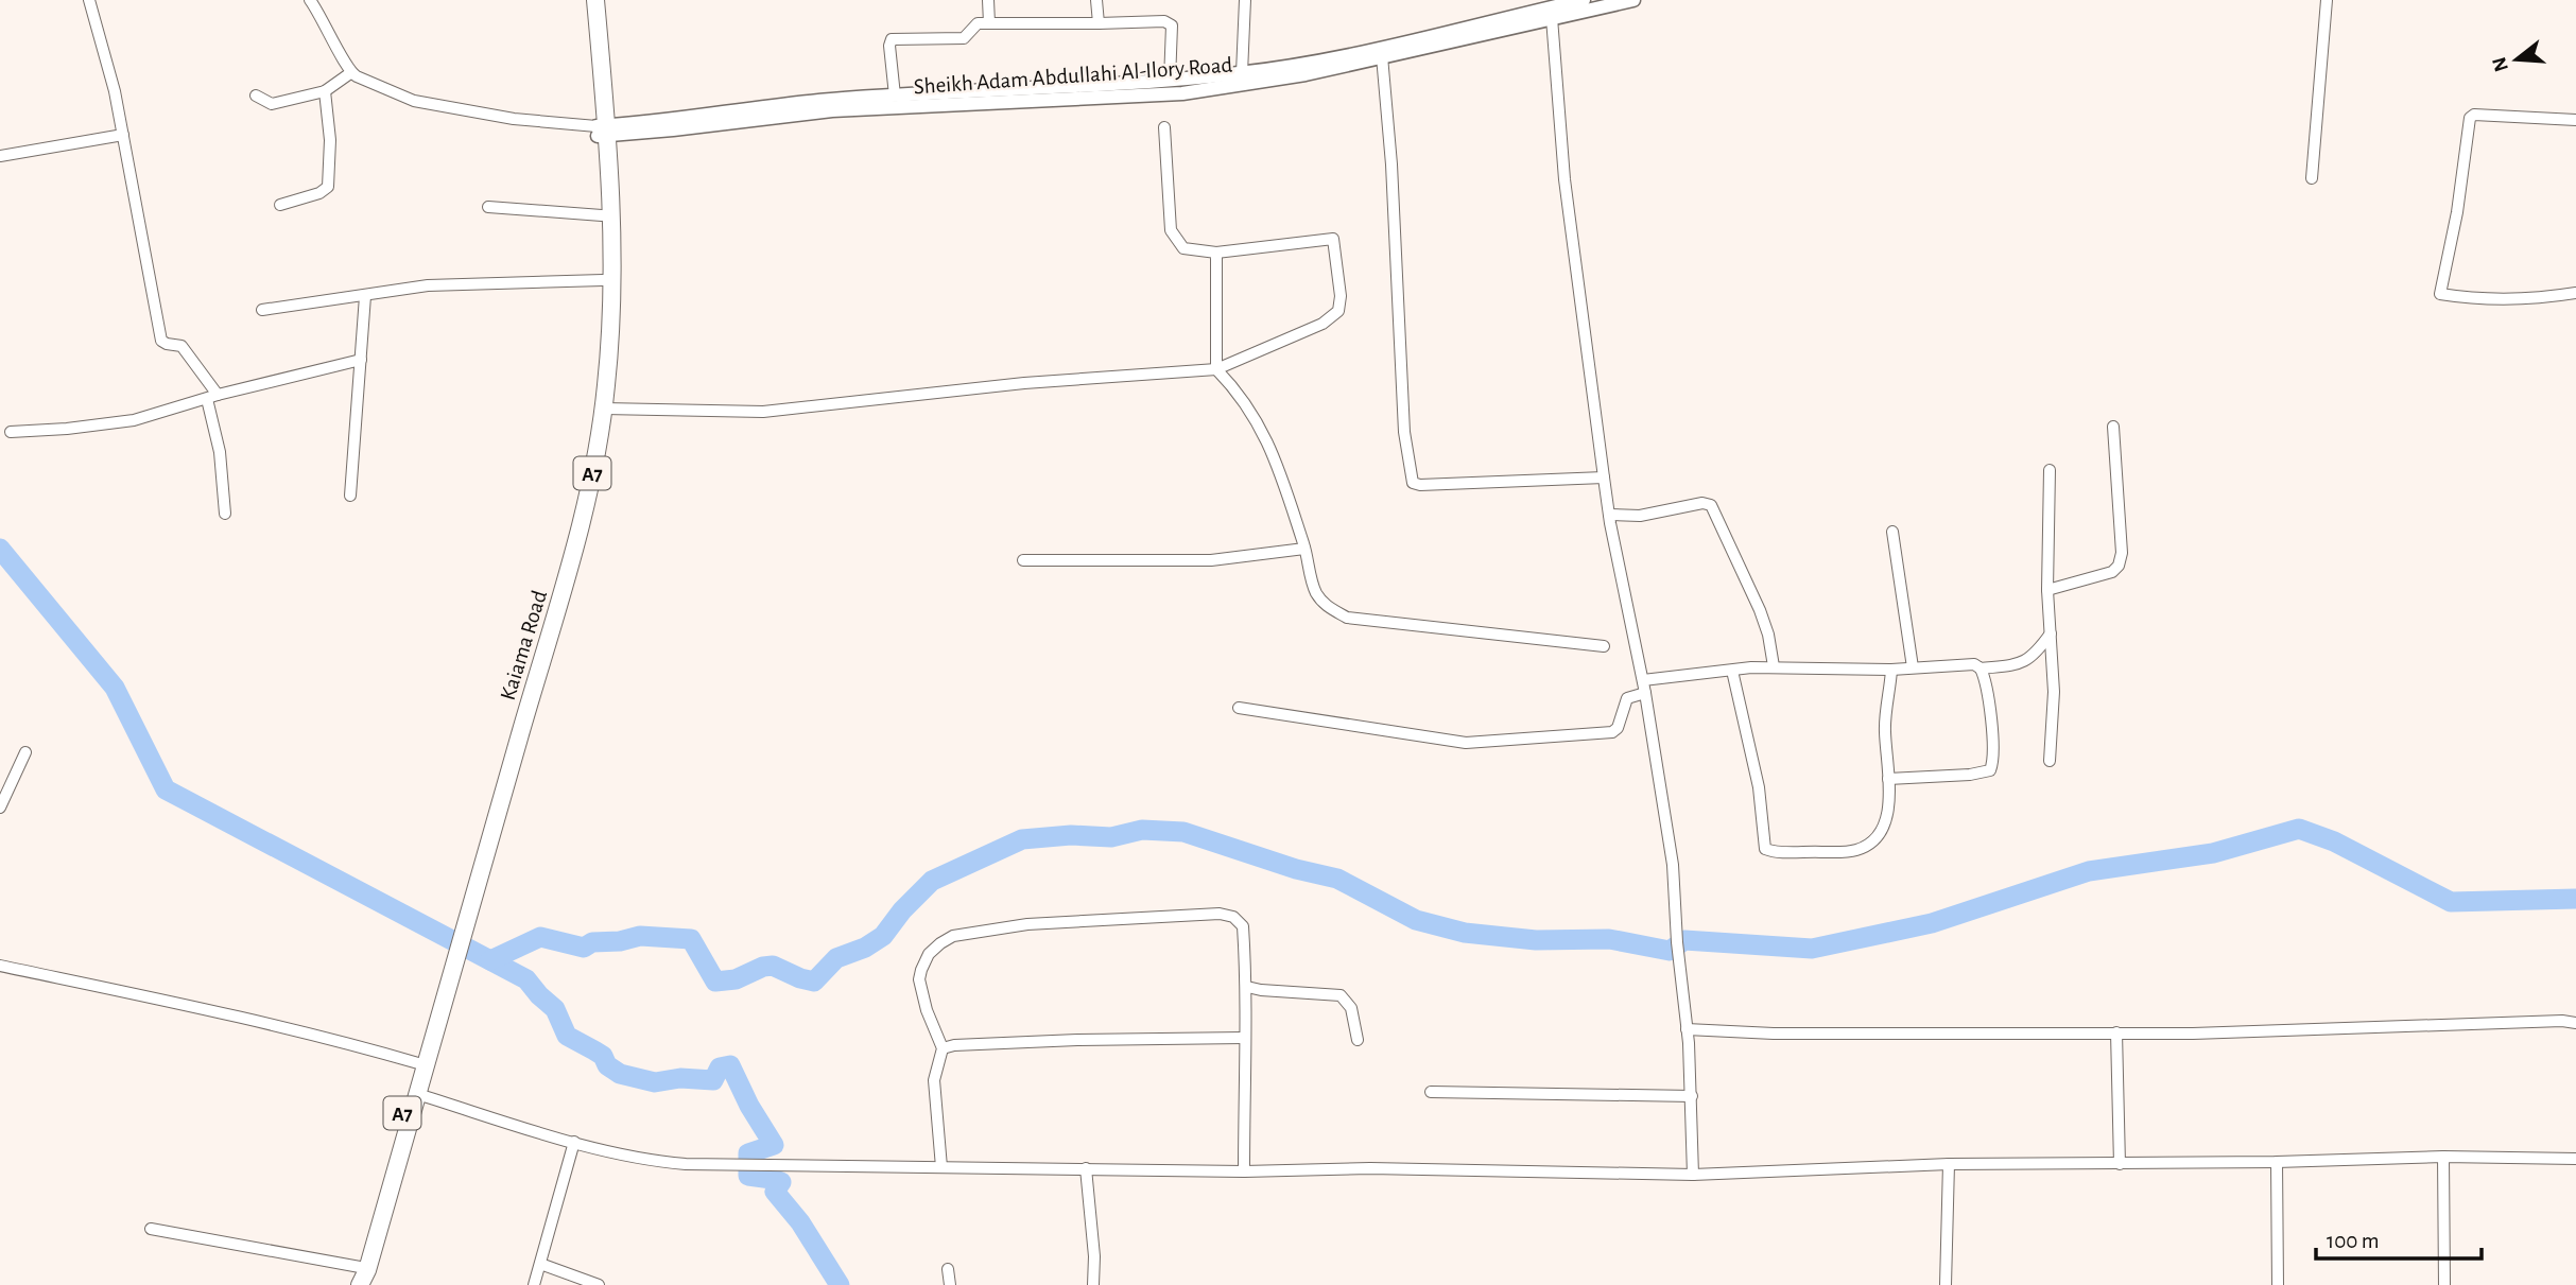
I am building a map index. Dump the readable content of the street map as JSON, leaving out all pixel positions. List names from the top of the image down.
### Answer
{
  "streets": {
    "highway": ["A7", "Kaiama Road"],
    "street": ["Sheikh Adam Abdullahi Al-Ilory Road"]
  },
  "crossings": [
    ["Sheikh Adam Abdullahi Al-Ilory Road", "Kaiama Road"]
  ],
  "scale_bar": "100 m",
  "north": "left"
}
